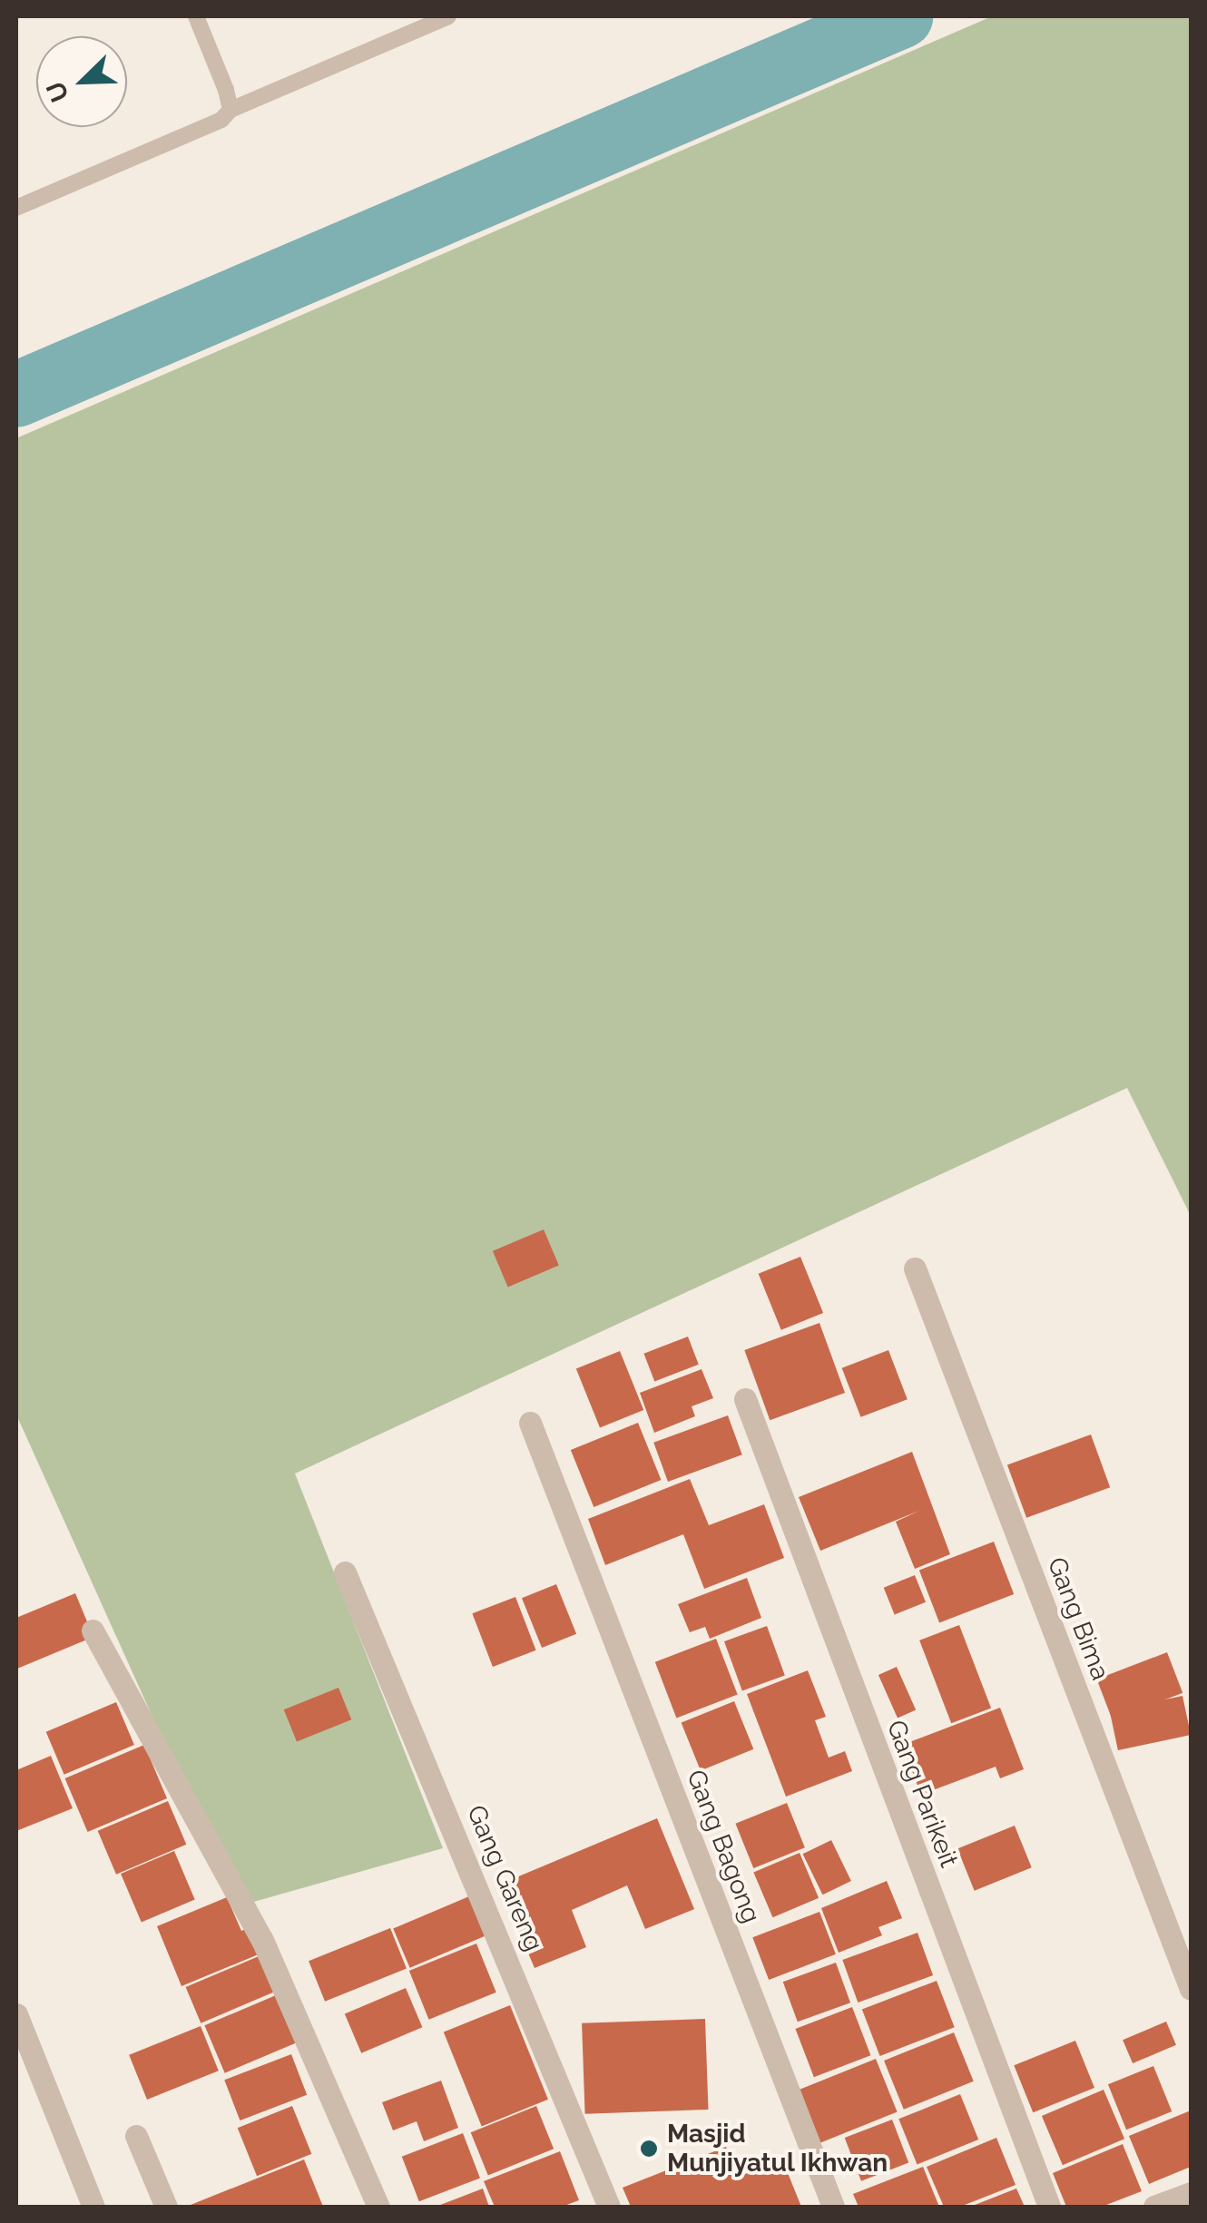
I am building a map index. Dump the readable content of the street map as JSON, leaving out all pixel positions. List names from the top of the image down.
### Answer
{
  "streets": {
    "street": [
      "Gang Bima",
      "Gang Parikeit",
      "Gang Bagong",
      "Gang Gareng"
    ]
  },
  "places": ["Masjid Munjiyatul Ikhwan"],
  "north": "bottom left"
}
